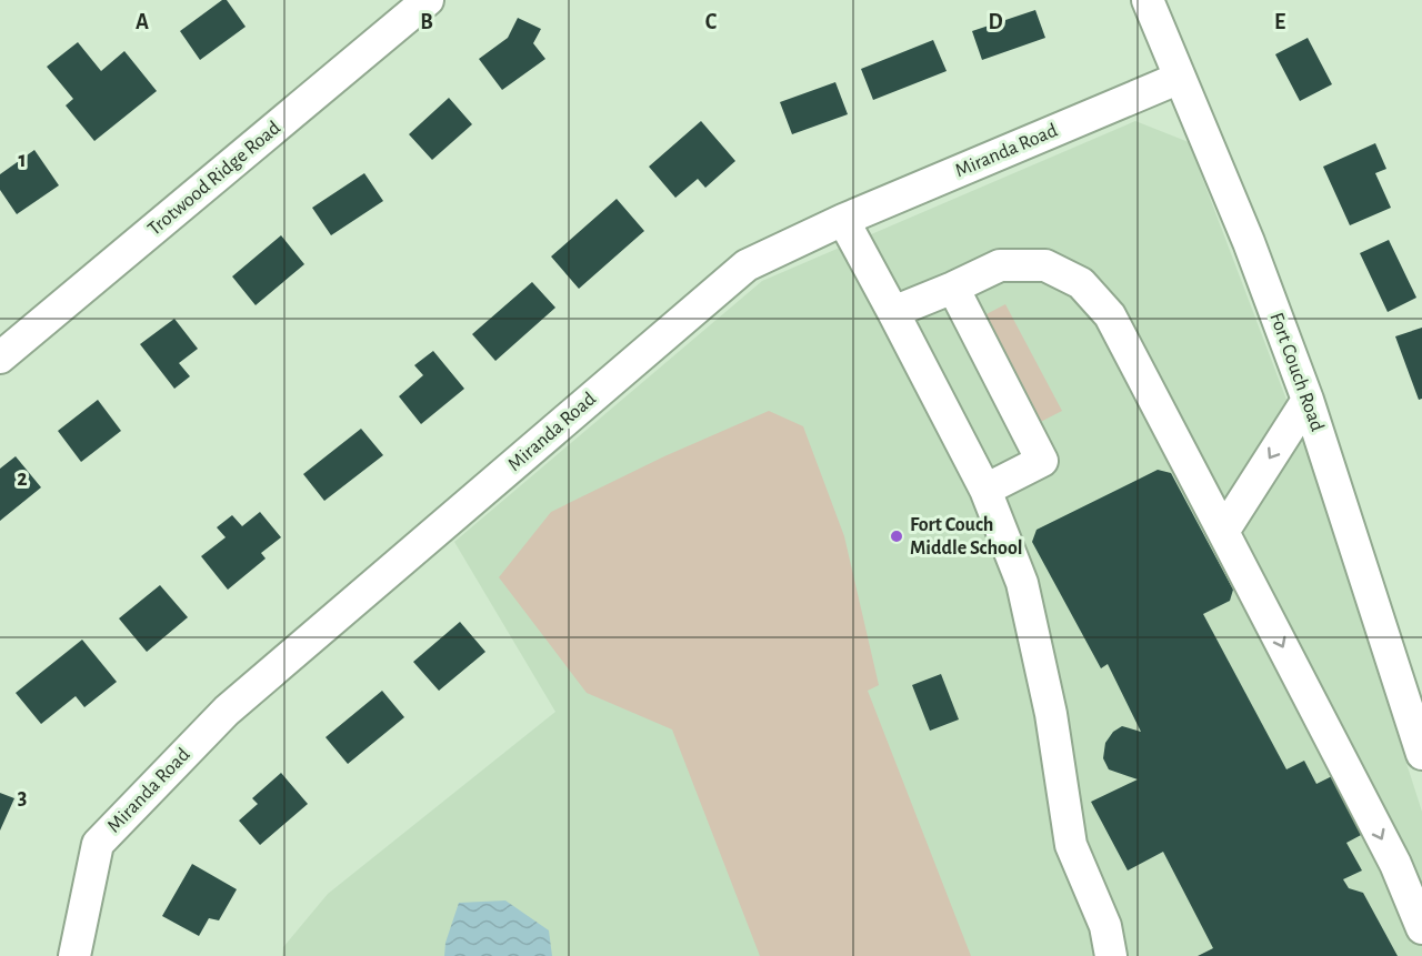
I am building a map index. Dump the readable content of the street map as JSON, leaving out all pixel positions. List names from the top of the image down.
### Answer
{
  "streets": {
    "street": ["Miranda Road", "Trotwood Ridge Road", "Fort Couch Road"]
  },
  "crossings": [
    ["Miranda Road", "Fort Couch Road"]
  ],
  "places": ["Fort Couch Middle School"],
  "grid": {
    "columns": [
      "A",
      "B",
      "C",
      "D",
      "E"
    ],
    "rows": ["1", "2", "3"]
  }
}
